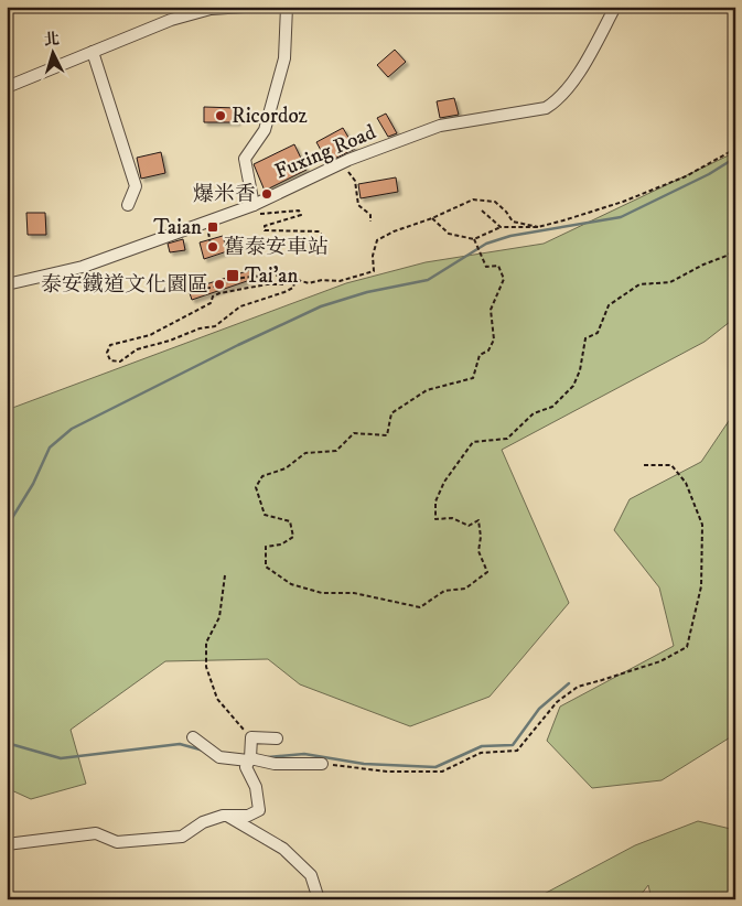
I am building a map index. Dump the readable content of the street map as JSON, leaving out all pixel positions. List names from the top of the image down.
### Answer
{
  "streets": {
    "street": ["Fuxing Road"]
  },
  "places": {
    "other": [
      "Ricordoz",
      "爆米香",
      "舊泰安車站",
      "泰安鐵道文化園區"
    ],
    "transit": ["Taian", "Tai'an"]
  },
  "north": "top"
}
